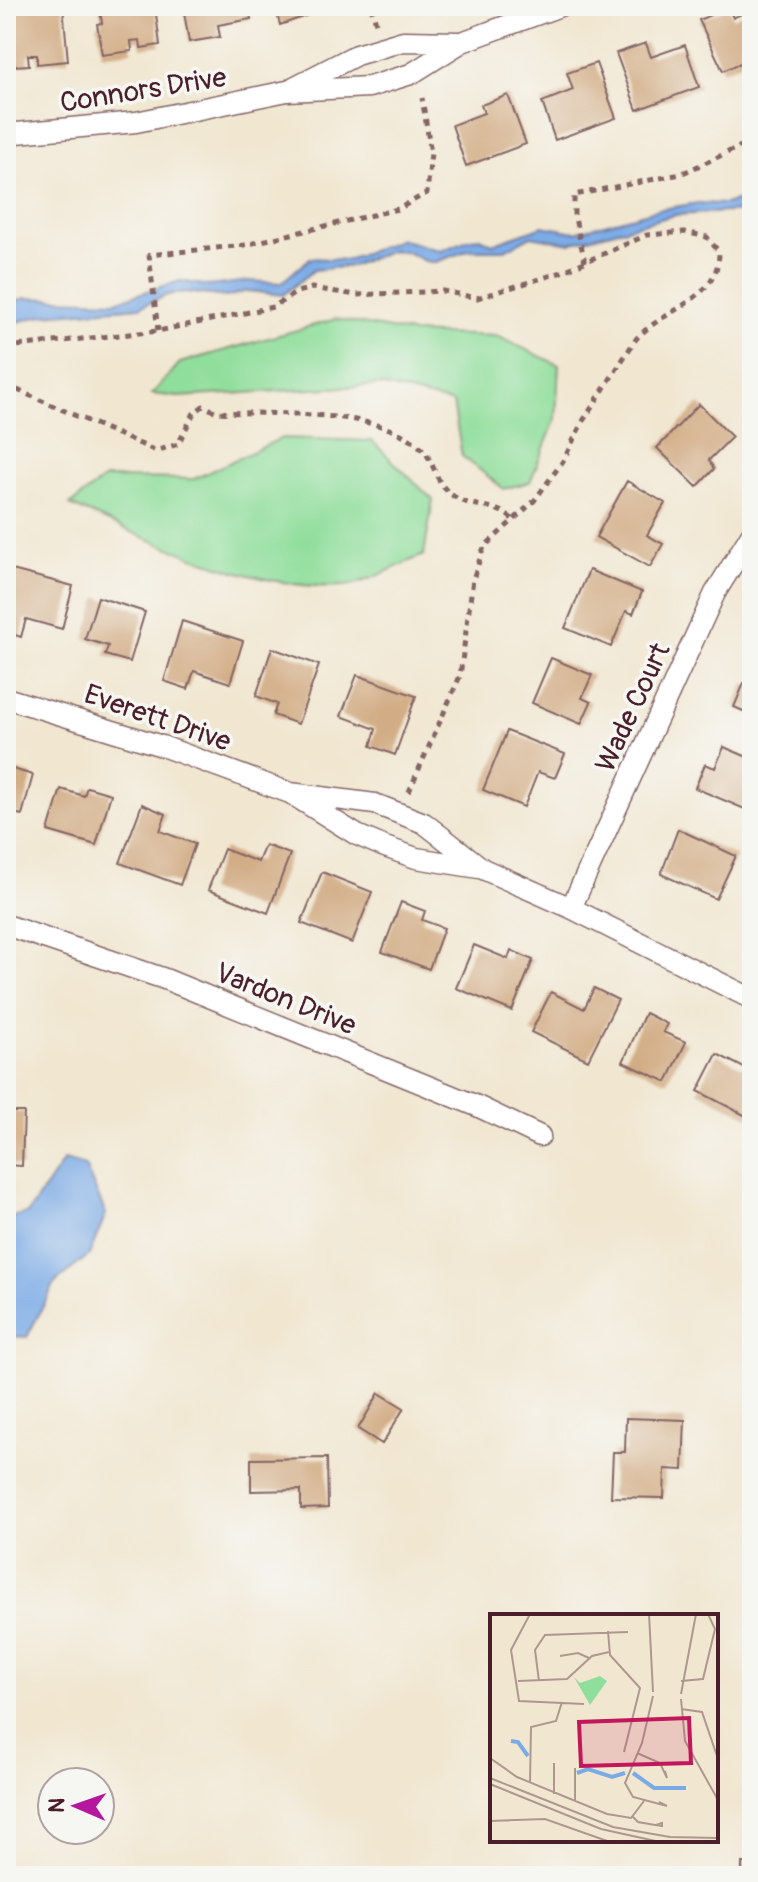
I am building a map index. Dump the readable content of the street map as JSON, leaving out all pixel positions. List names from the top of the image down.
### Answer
{
  "streets": {
    "street": [
      "Connors Drive",
      "Wade Court",
      "Everett Drive",
      "Vardon Drive"
    ]
  },
  "crossings": [
    ["Wade Court", "Everett Drive"]
  ],
  "north": "left"
}
